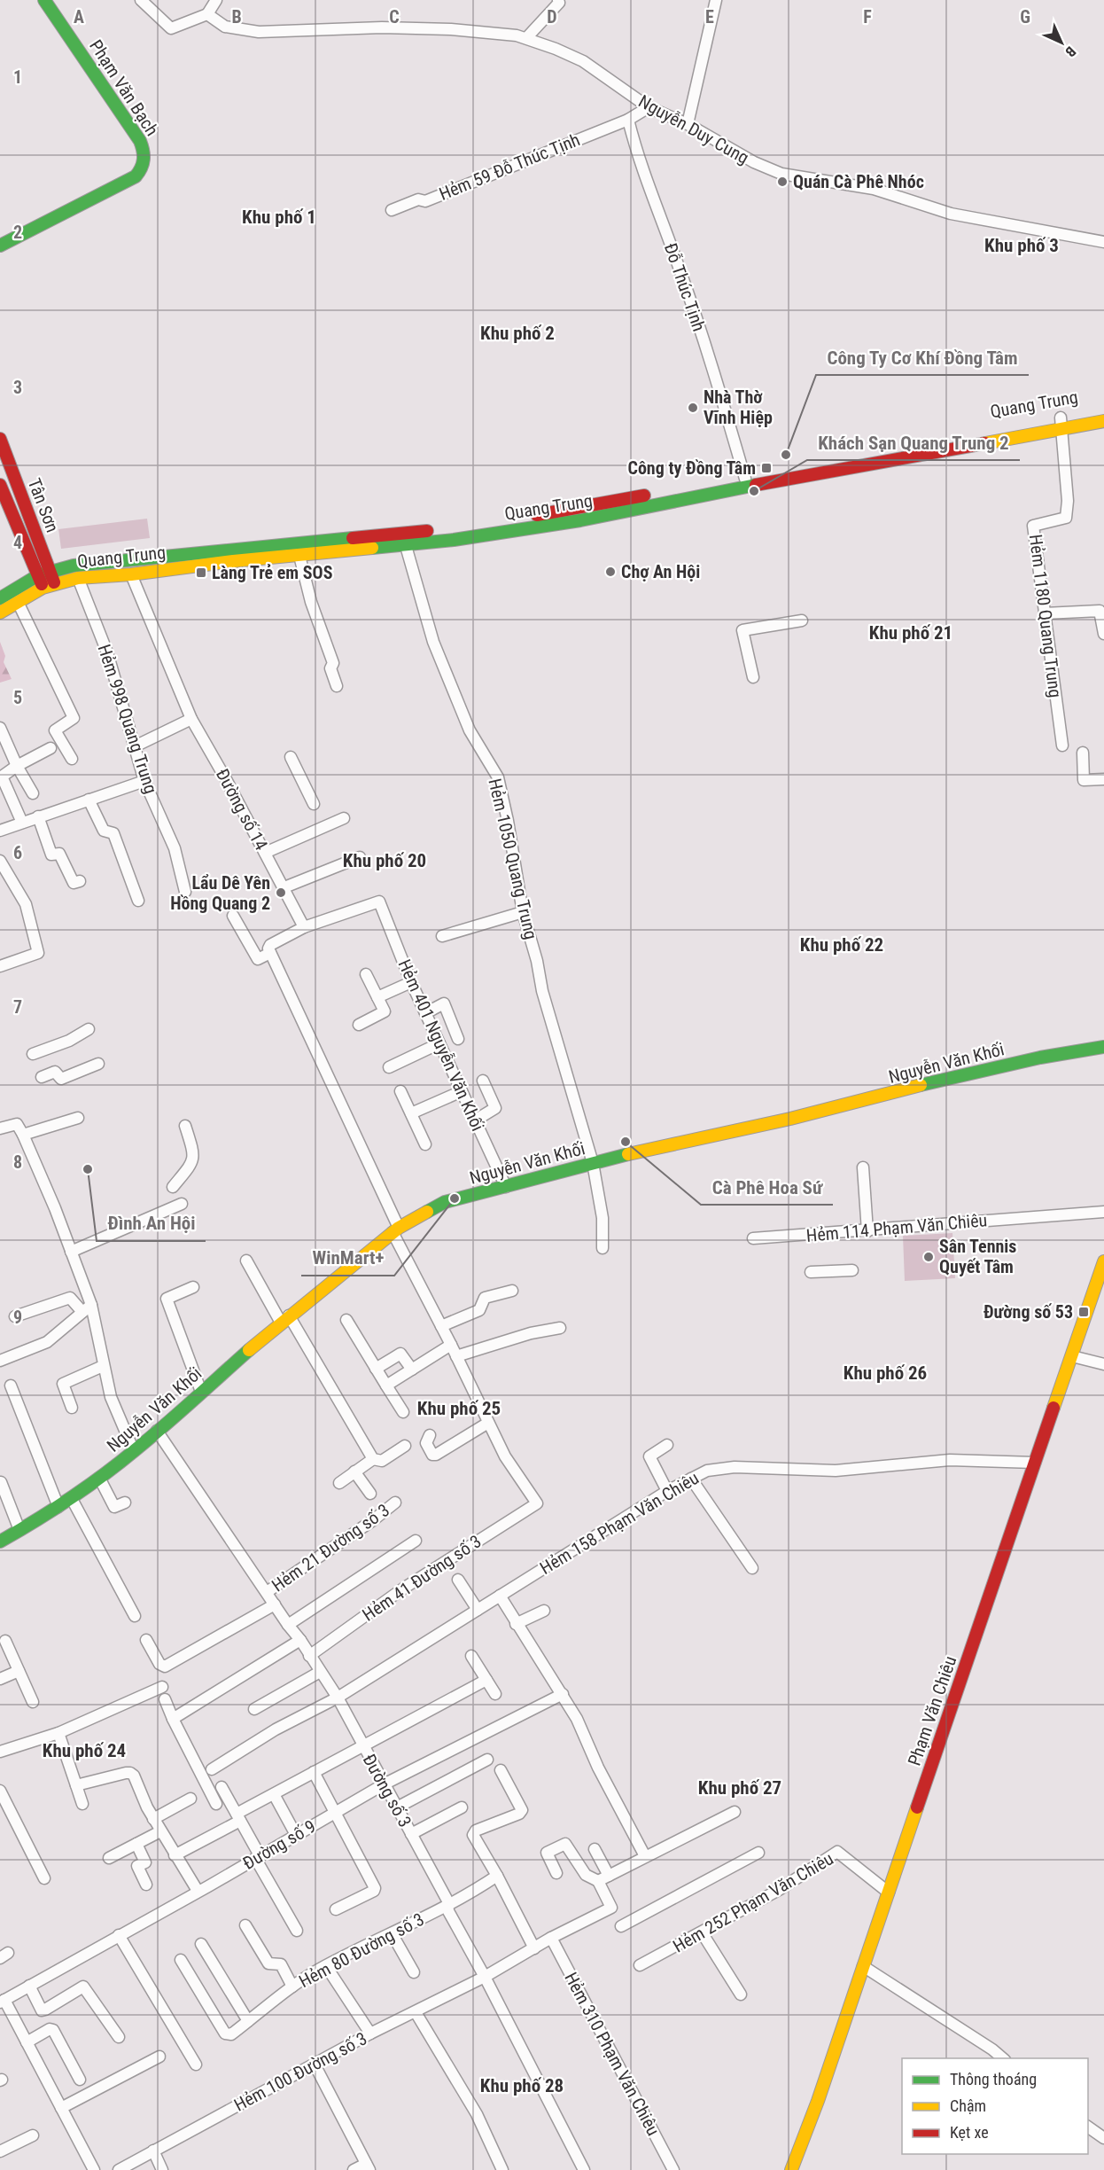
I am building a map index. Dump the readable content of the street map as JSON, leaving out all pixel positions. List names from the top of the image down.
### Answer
{
  "streets": {
    "main road": [
      "Phạm Văn Bạch",
      "Quang Trung",
      "Tân Sơn",
      "Nguyễn Văn Khối",
      "Phạm Văn Chiêu"
    ],
    "street": [
      "Nguyễn Duy Cung",
      "Hẻm 59 Đỗ Thúc Tịnh",
      "Đỗ Thúc Tịnh",
      "Hẻm 1180 Quang Trung",
      "Hẻm 998 Quang Trung",
      "Đường số 14",
      "Hẻm 1050 Quang Trung",
      "Hẻm 401 Nguyễn Văn Khối",
      "Hẻm 114 Phạm Văn Chiêu",
      "Hẻm 158 Phạm Văn Chiêu",
      "Hẻm 21 Đường số 3",
      "Hẻm 41 Đường số 3",
      "Đường số 3",
      "Đường số 9",
      "Hẻm 252 Phạm Văn Chiêu",
      "Hẻm 80 Đường số 3",
      "Hẻm 310 Phạm Văn Chiêu",
      "Hẻm 100 Đường số 3"
    ]
  },
  "crossings": [
    ["Hẻm 59 Đỗ Thúc Tịnh", "Đỗ Thúc Tịnh"],
    ["Đỗ Thúc Tịnh", "Quang Trung"],
    ["Quang Trung", "Tân Sơn"],
    ["Quang Trung", "Hẻm 1180 Quang Trung"],
    ["Quang Trung", "Hẻm 998 Quang Trung"],
    ["Quang Trung", "Đường số 14"],
    ["Quang Trung", "Hẻm 1050 Quang Trung"],
    ["Đường số 14", "Hẻm 401 Nguyễn Văn Khối"],
    ["Hẻm 1050 Quang Trung", "Nguyễn Văn Khối"],
    ["Hẻm 401 Nguyễn Văn Khối", "Nguyễn Văn Khối"],
    ["Nguyễn Văn Khối", "Đường số 3"],
    ["Hẻm 158 Phạm Văn Chiêu", "Phạm Văn Chiêu"],
    ["Hẻm 158 Phạm Văn Chiêu", "Đường số 3"],
    ["Hẻm 21 Đường số 3", "Đường số 3"],
    ["Hẻm 41 Đường số 3", "Đường số 3"],
    ["Phạm Văn Chiêu", "Hẻm 252 Phạm Văn Chiêu"],
    ["Đường số 3", "Đường số 9"],
    ["Đường số 3", "Hẻm 80 Đường số 3"],
    ["Đường số 3", "Hẻm 100 Đường số 3"]
  ],
  "districts": [
    "Khu phố 1",
    "Khu phố 3",
    "Khu phố 2",
    "Khu phố 21",
    "Khu phố 20",
    "Khu phố 22",
    "Khu phố 26",
    "Khu phố 25",
    "Khu phố 24",
    "Khu phố 27",
    "Khu phố 28"
  ],
  "places": {
    "other": [
      "Quán Cà Phê Nhóc",
      "Nhà Thờ Vĩnh Hiệp",
      "Công Ty Cơ Khí Đồng Tâm",
      "Khách Sạn Quang Trung 2",
      "Chợ An Hội",
      "Lẩu Dê Yên Hồng Quang 2",
      "Cà Phê Hoa Sứ",
      "Đình An Hội",
      "WinMart+",
      "Sân Tennis Quyết Tâm"
    ],
    "transit": ["Công ty Đồng Tâm", "Làng Trẻ em SOS", "Đường số 53"]
  },
  "legend": ["Thông thoáng", "Chậm", "Kẹt xe"],
  "north": "bottom right",
  "grid": {
    "columns": [
      "A",
      "B",
      "C",
      "D",
      "E",
      "F",
      "G"
    ],
    "rows": [
      "1",
      "2",
      "3",
      "4",
      "5",
      "6",
      "7",
      "8",
      "9"
    ]
  }
}
